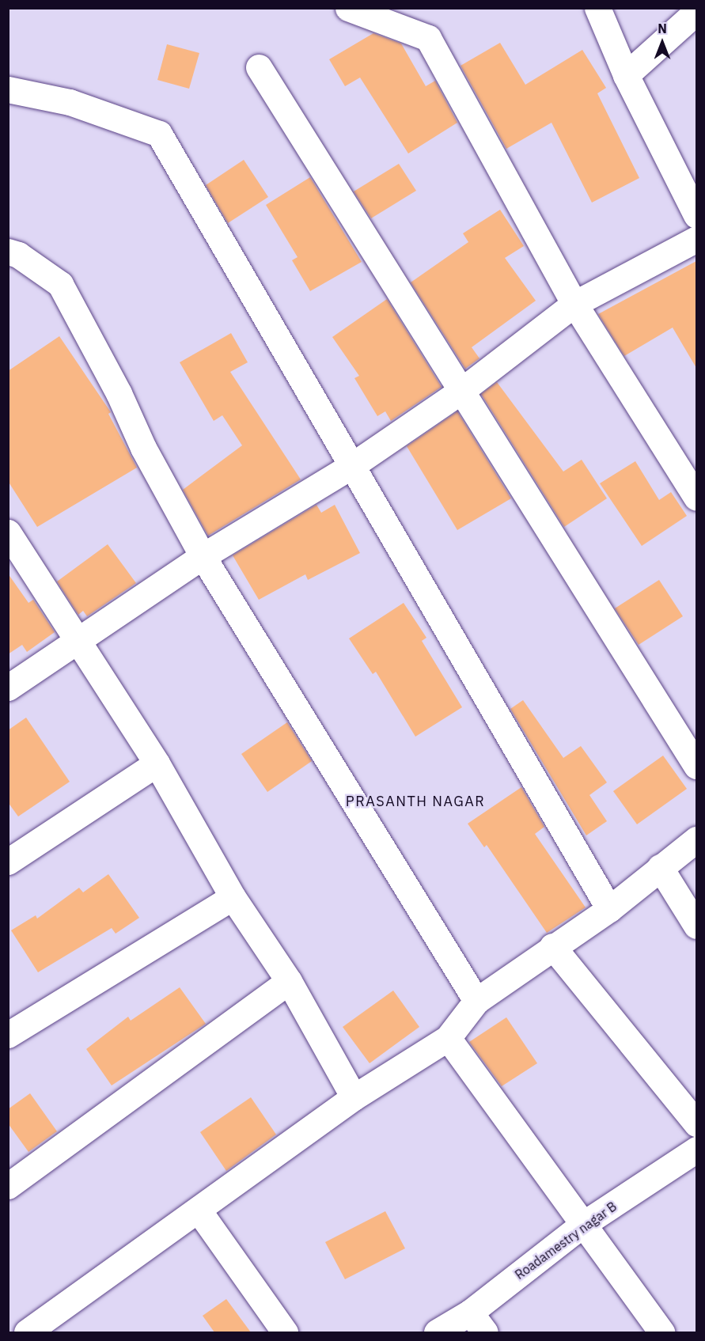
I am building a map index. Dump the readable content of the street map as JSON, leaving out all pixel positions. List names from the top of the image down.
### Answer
{
  "streets": {
    "street": ["Roadamestry nagar B"]
  },
  "districts": ["PRASANTH NAGAR"],
  "north": "top"
}
